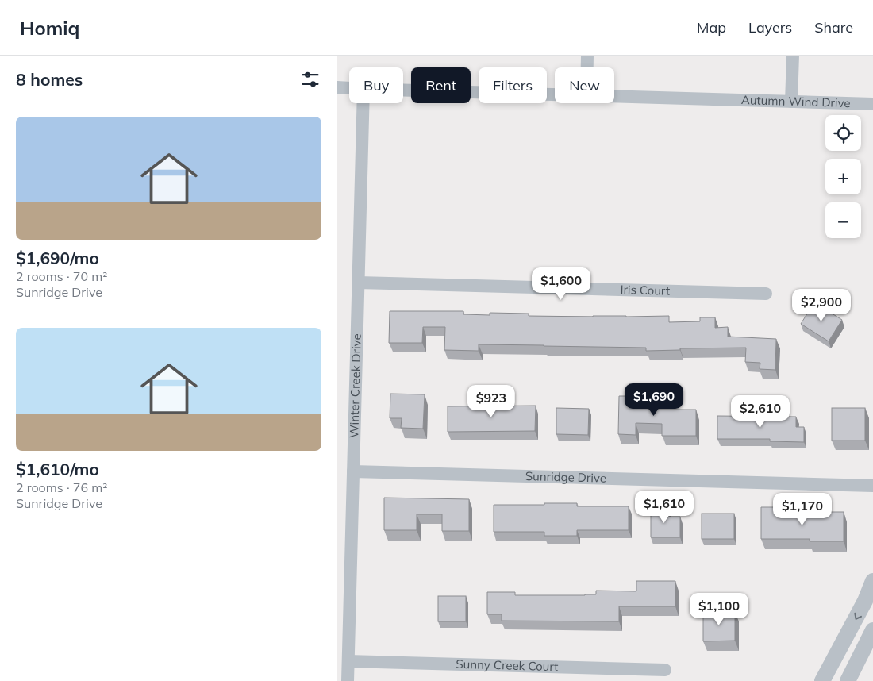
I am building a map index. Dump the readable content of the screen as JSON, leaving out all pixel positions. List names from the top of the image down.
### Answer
{
  "streets": {
    "street": [
      "Autumn Wind Drive",
      "Iris Court",
      "Winter Creek Drive",
      "Sunridge Drive",
      "Sunny Creek Court"
    ]
  },
  "crossings": [
    ["Iris Court", "Winter Creek Drive"],
    ["Winter Creek Drive", "Sunridge Drive"],
    ["Winter Creek Drive", "Sunny Creek Court"]
  ],
  "page": {
    "header": "Homiq",
    "nav": ["Map", "Layers", "Share"],
    "heading": "8 homes",
    "chip": [
      "Buy",
      "Rent",
      "Filters",
      "New"
    ],
    "list": [
      {
        "name": "$1,690/mo",
        "note": "2 rooms · 70 m² · Sunridge Drive"
      },
      {
        "name": "$1,610/mo",
        "note": "2 rooms · 76 m² · Sunridge Drive"
      }
    ],
    "map_buttons": ["+", "−"],
    "price": [
      "$1,600",
      "$2,900",
      "$1,690",
      "$923",
      "$2,610",
      "$1,610",
      "$1,170",
      "$1,100"
    ]
  }
}
